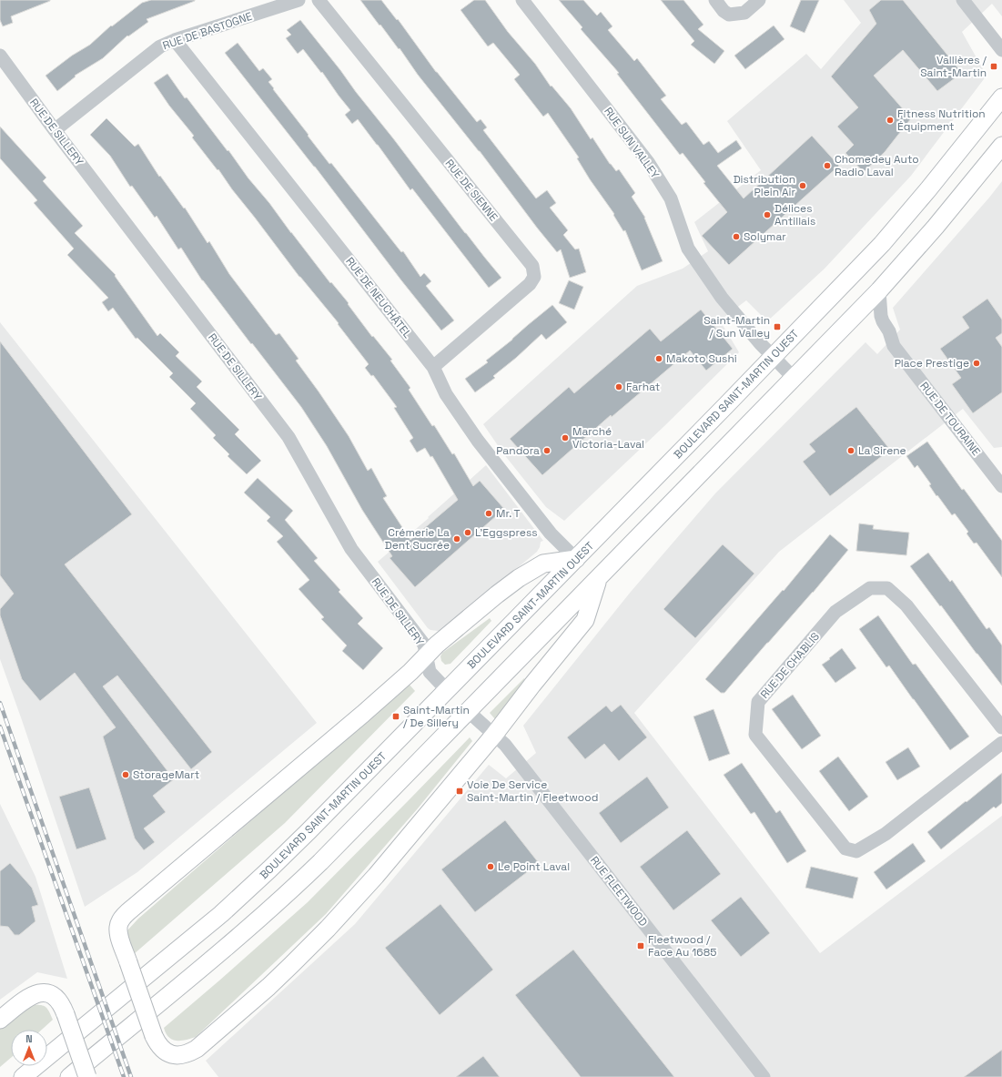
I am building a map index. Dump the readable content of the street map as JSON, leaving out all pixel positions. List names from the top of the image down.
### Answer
{
  "streets": {
    "main road": ["BOULEVARD SAINT-MARTIN OUEST"],
    "street": [
      "RUE DE BASTOGNE",
      "RUE DE SILLERY",
      "RUE SUN VALLEY",
      "RUE DE SIENNE",
      "RUE DE NEUCHÂTEL",
      "RUE DE TOURAINE",
      "RUE DE CHABLIS",
      "RUE FLEETWOOD"
    ]
  },
  "crossings": [
    ["RUE DE BASTOGNE", "RUE DE SILLERY"],
    ["RUE DE BASTOGNE", "RUE DE NEUCHÂTEL"],
    ["RUE DE SILLERY", "BOULEVARD SAINT-MARTIN OUEST"],
    ["RUE SUN VALLEY", "BOULEVARD SAINT-MARTIN OUEST"],
    ["RUE DE SIENNE", "RUE DE NEUCHÂTEL"],
    ["RUE DE NEUCHÂTEL", "BOULEVARD SAINT-MARTIN OUEST"]
  ],
  "places": {
    "transit": [
      "Vallières / Saint-Martin",
      "Saint-Martin / Sun Valley",
      "Saint-Martin / De Sillery",
      "Voie De Service Saint-Martin / Fleetwood",
      "Fleetwood / Face Au 1685"
    ],
    "other": [
      "Fitness Nutrition Équipment",
      "Chomedey Auto Radio Laval",
      "Distribution Plein Air",
      "Délices Antillais",
      "Solymar",
      "Makoto Sushi",
      "Place Prestige",
      "Farhat",
      "Marché Victoria-Laval",
      "Pandora",
      "La Sirene",
      "Mr. T",
      "L'Eggspress",
      "Crémerie La Dent Sucrée",
      "StorageMart",
      "Le Point Laval"
    ]
  },
  "north": "top"
}
